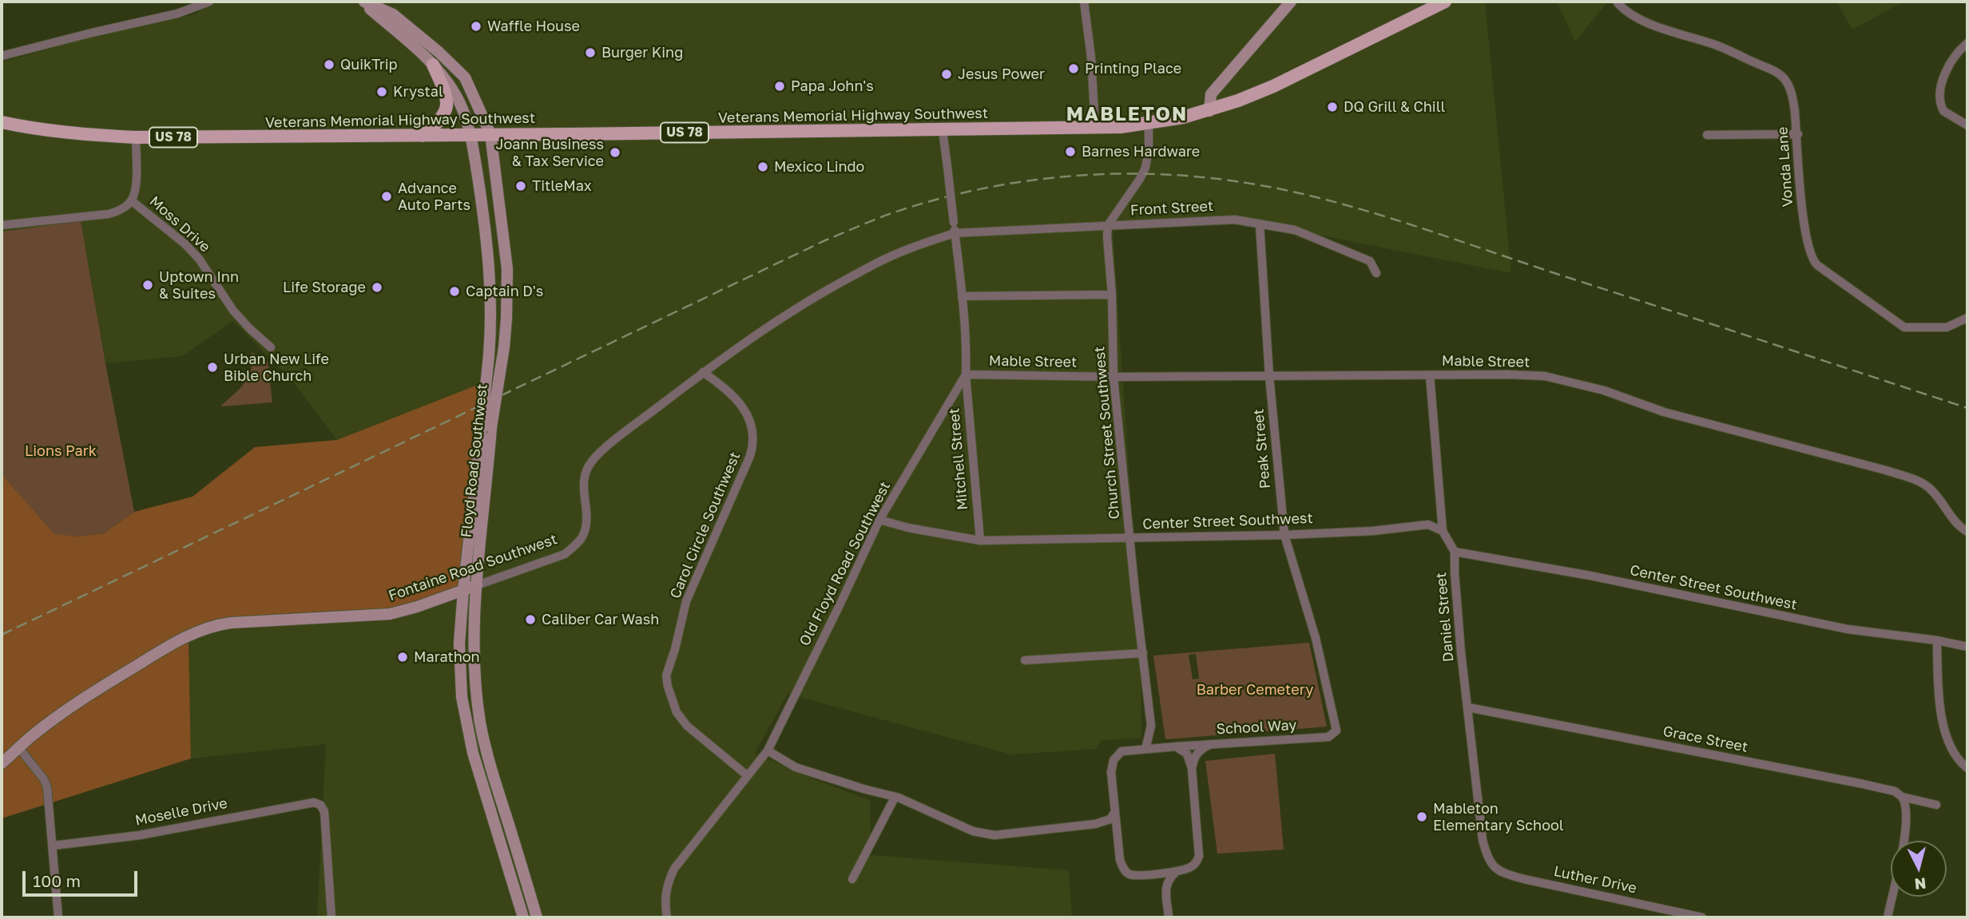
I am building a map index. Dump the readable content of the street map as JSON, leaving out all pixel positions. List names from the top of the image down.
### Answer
{
  "streets": {
    "main road": [
      "Veterans Memorial Highway Southwest",
      "US 78",
      "Floyd Road Southwest",
      "Fontaine Road Southwest"
    ],
    "street": [
      "Vonda Lane",
      "Front Street",
      "Moss Drive",
      "Mable Street",
      "Church Street Southwest",
      "Peak Street",
      "Mitchell Street",
      "Center Street Southwest",
      "Carol Circle Southwest",
      "Old Floyd Road Southwest",
      "Daniel Street",
      "School Way",
      "Grace Street",
      "Moselle Drive",
      "Luther Drive"
    ]
  },
  "crossings": [
    ["Veterans Memorial Highway Southwest", "Floyd Road Southwest"],
    ["Front Street", "Church Street Southwest"],
    ["Front Street", "Peak Street"],
    ["Front Street", "Fontaine Road Southwest"],
    ["Mable Street", "Church Street Southwest"],
    ["Mable Street", "Peak Street"],
    ["Mable Street", "Mitchell Street"],
    ["Mable Street", "Old Floyd Road Southwest"],
    ["Mable Street", "Daniel Street"],
    ["Church Street Southwest", "Center Street Southwest"],
    ["Peak Street", "Center Street Southwest"],
    ["Peak Street", "School Way"],
    ["Mitchell Street", "Center Street Southwest"],
    ["Mitchell Street", "Old Floyd Road Southwest"],
    ["Floyd Road Southwest", "Fontaine Road Southwest"],
    ["Center Street Southwest", "Old Floyd Road Southwest"],
    ["Center Street Southwest", "Daniel Street"],
    ["Carol Circle Southwest", "Old Floyd Road Southwest"],
    ["Carol Circle Southwest", "Fontaine Road Southwest"],
    ["Daniel Street", "Grace Street"],
    ["Daniel Street", "Luther Drive"]
  ],
  "districts": ["MABLETON"],
  "parks": ["Lions Park", "Barber Cemetery"],
  "places": [
    "Waffle House",
    "Burger King",
    "QuikTrip",
    "Printing Place",
    "Jesus Power",
    "Papa John's",
    "Krystal",
    "DQ Grill & Chill",
    "Barnes Hardware",
    "Joann Business & Tax Service",
    "Mexico Lindo",
    "TitleMax",
    "Advance Auto Parts",
    "Uptown Inn & Suites",
    "Life Storage",
    "Captain D's",
    "Urban New Life Bible Church",
    "Caliber Car Wash",
    "Marathon",
    "Mableton Elementary School"
  ],
  "scale_bar": "100 m",
  "north": "bottom"
}
